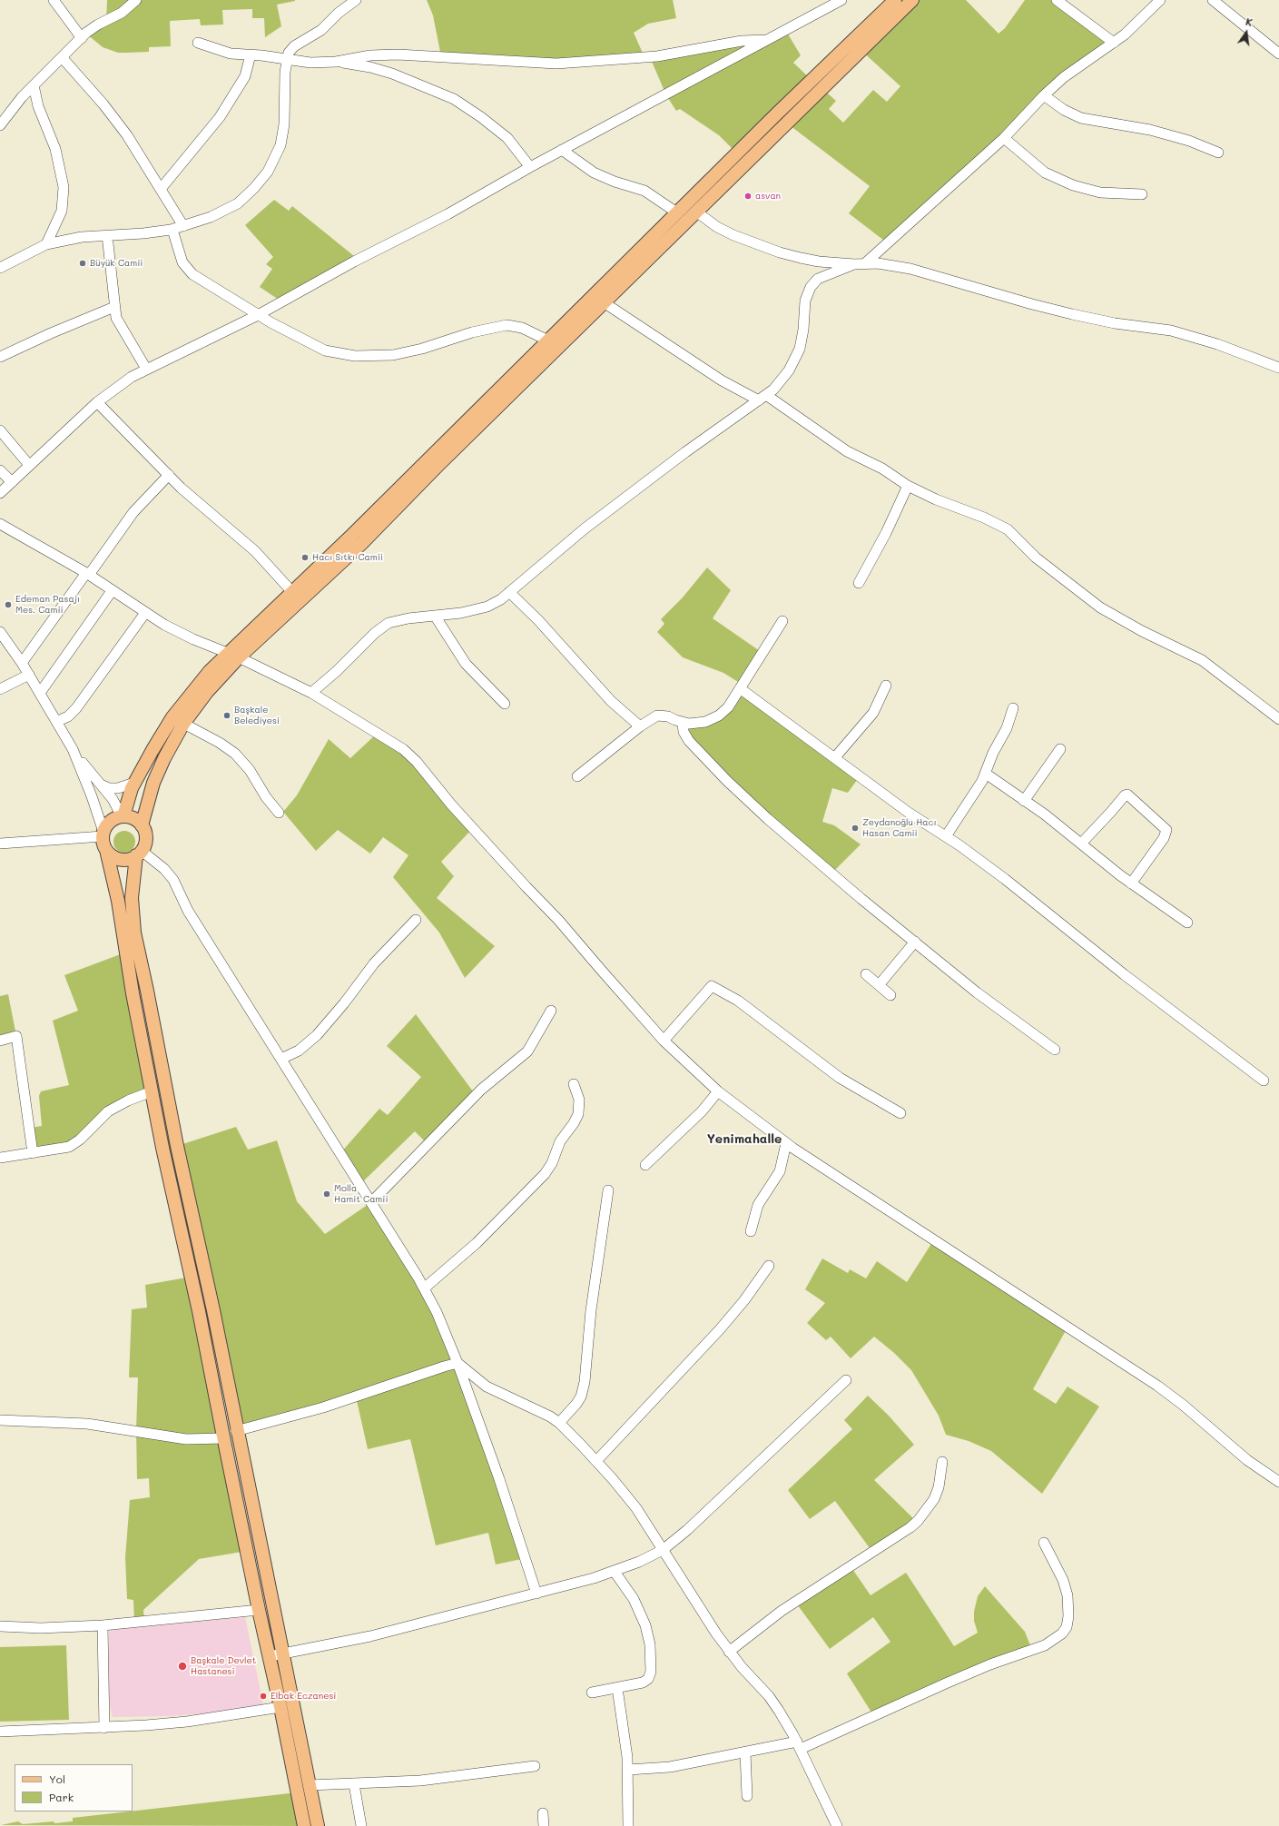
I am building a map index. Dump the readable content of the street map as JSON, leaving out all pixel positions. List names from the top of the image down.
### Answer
{
  "districts": ["Yenimahalle"],
  "places": [
    "asvan",
    "Büyük Camii",
    "Hacı Sıtkı Camii",
    "Edeman Pasajı Mes. Camii",
    "Başkale Belediyesi",
    "Zeydanoğlu Hacı Hasan Camii",
    "Molla Hamit Camii",
    "Başkale Devlet Hastanesi",
    "Elbak Eczanesi"
  ],
  "legend": ["Yol", "Park"],
  "north": "top"
}
